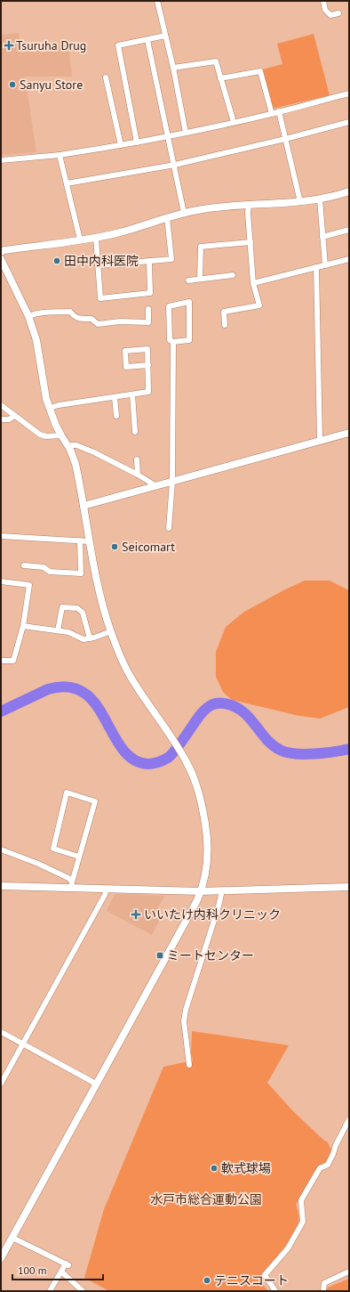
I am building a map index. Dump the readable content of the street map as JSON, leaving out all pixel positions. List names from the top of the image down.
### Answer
{
  "parks": ["水戸市総合運動公園"],
  "places": {
    "health": ["Tsuruha Drug", "いいたけ内科クリニック"],
    "other": [
      "Sanyu Store",
      "田中内科医院",
      "Seicomart",
      "軟式球場",
      "テニスコート"
    ],
    "transit": ["ミートセンター"]
  },
  "scale_bar": "100 m"
}
